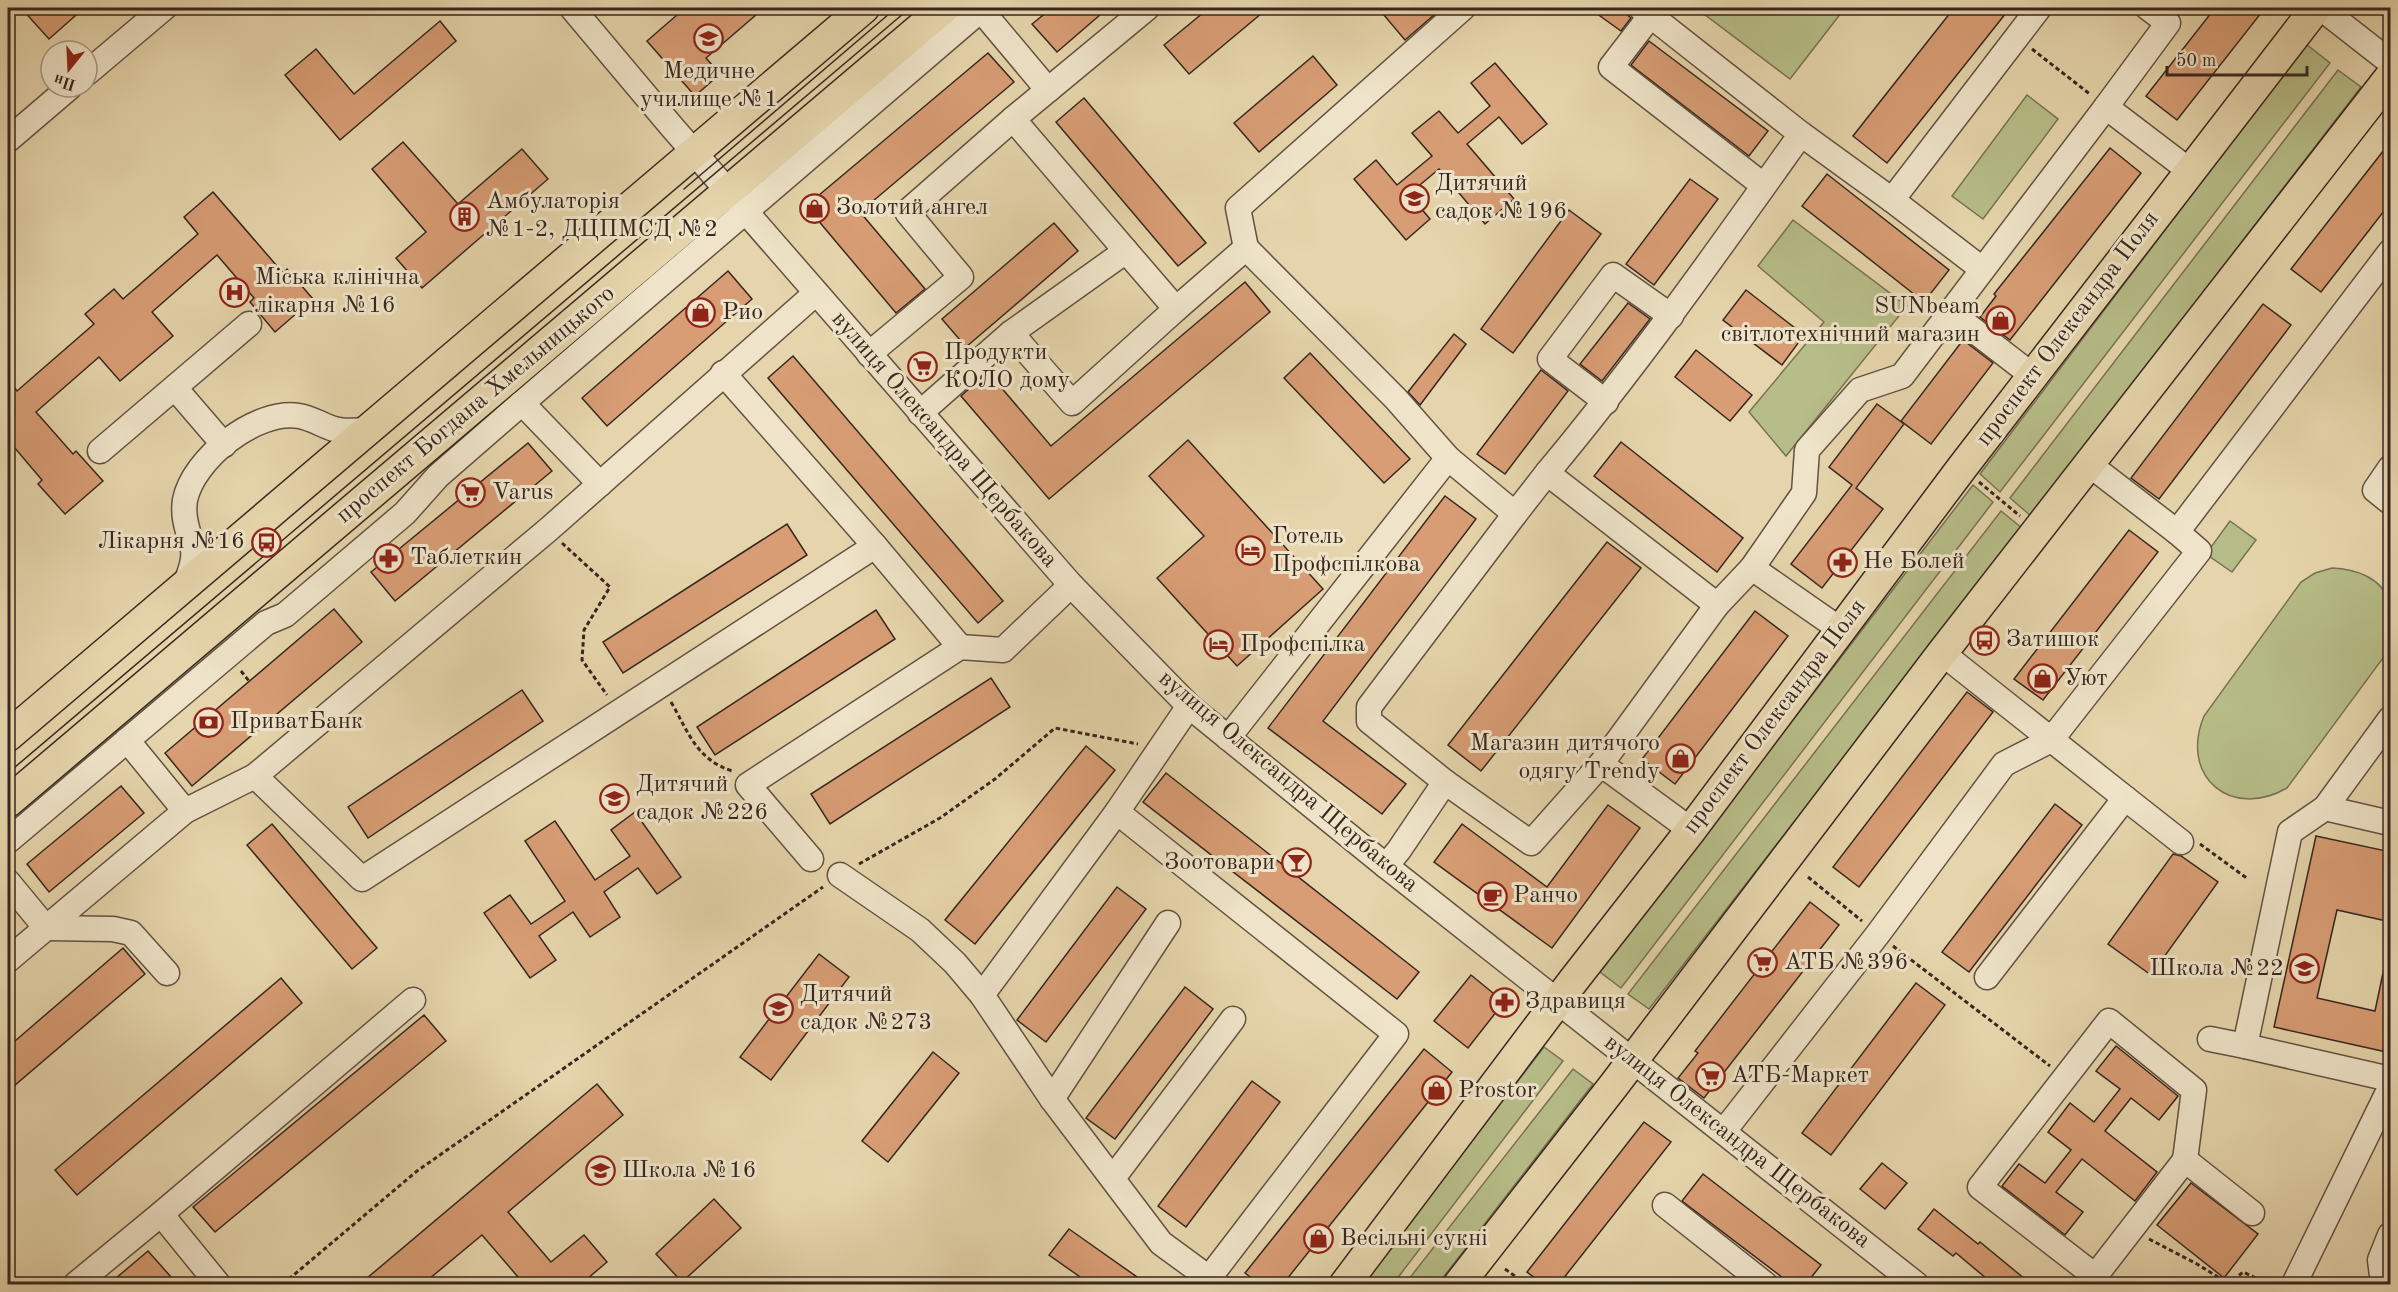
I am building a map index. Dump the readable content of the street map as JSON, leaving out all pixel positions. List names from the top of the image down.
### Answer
{
  "streets": {
    "main road": ["проспект Олександра Поля", "проспект Богдана Хмельницького"],
    "street": ["вулиця Олександра Щербакова"]
  },
  "crossings": [
    ["проспект Олександра Поля", "вулиця Олександра Щербакова"],
    ["проспект Богдана Хмельницького", "вулиця Олександра Щербакова"]
  ],
  "places": {
    "school or university": [
      "Медичне училище №1",
      "Дитячий садок №196",
      "Дитячий садок №226",
      "Школа №22",
      "Дитячий садок №273",
      "Школа №16"
    ],
    "shop": [
      "Золотий ангел",
      "Рио",
      "SUNbeam світлотехнічний магазин",
      "Уют",
      "Магазин дитячого одягу Trendy",
      "Prostor",
      "Весільні сукні"
    ],
    "building": ["Амбулаторія №1-2, ДЦПМСД №2"],
    "hospital": ["Міська клінічна лікарня №16"],
    "supermarket": [
      "Продукти КОЛО дому",
      "Varus",
      "АТБ №396",
      "АТБ-Маркет"
    ],
    "bus stop": ["Лікарня №16", "Затишок"],
    "hotel": ["Готель Профспілкова", "Профспілка"],
    "pharmacy": ["Таблеткин", "Не Болей", "Здравиця"],
    "bank": ["ПриватБанк"],
    "bar": ["Зоотовари"],
    "cafe": ["Ранчо"]
  },
  "scale_bar": "50 m",
  "north": "bottom"
}
